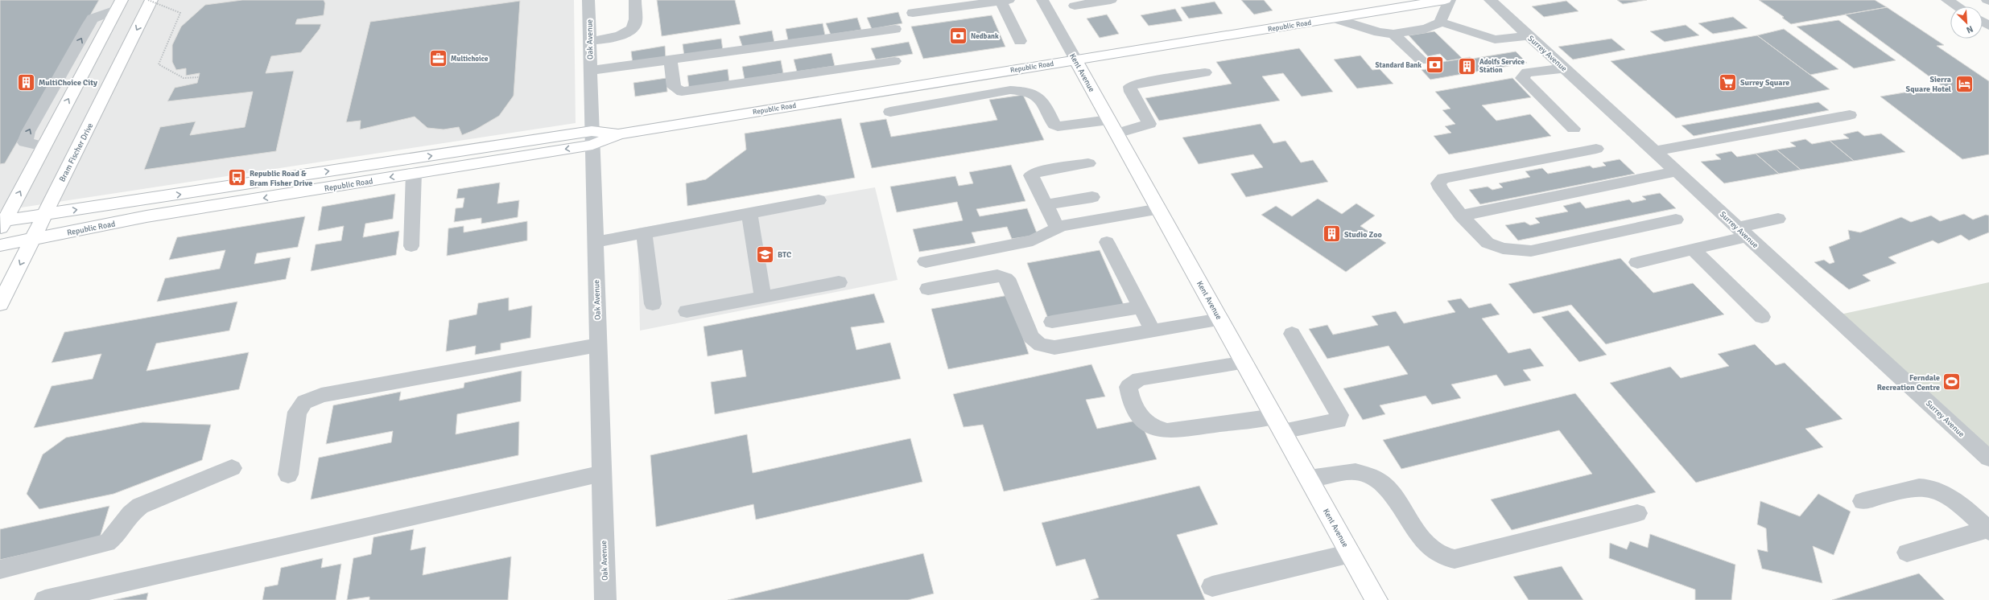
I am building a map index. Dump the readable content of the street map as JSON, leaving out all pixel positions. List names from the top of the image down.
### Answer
{
  "streets": {
    "main road": ["Republic Road", "Kent Avenue", "Bram Fischer Drive"],
    "street": ["Oak Avenue", "Surrey Avenue"]
  },
  "crossings": [
    ["Republic Road", "Oak Avenue"],
    ["Republic Road", "Kent Avenue"],
    ["Republic Road", "Bram Fischer Drive"]
  ],
  "places": {
    "bank": ["Nedbank", "Standard Bank"],
    "office": ["Multichoice"],
    "building": ["Adolfs Service Station", "MultiChoice City", "Studio Zoo"],
    "supermarket": ["Surrey Square"],
    "hotel": ["Sierra Square Hotel"],
    "bus stop": ["Republic Road & Bram Fisher Drive"],
    "school or university": ["BTC"],
    "sports": ["Ferndale Recreation Centre"]
  },
  "north": "bottom right"
}
